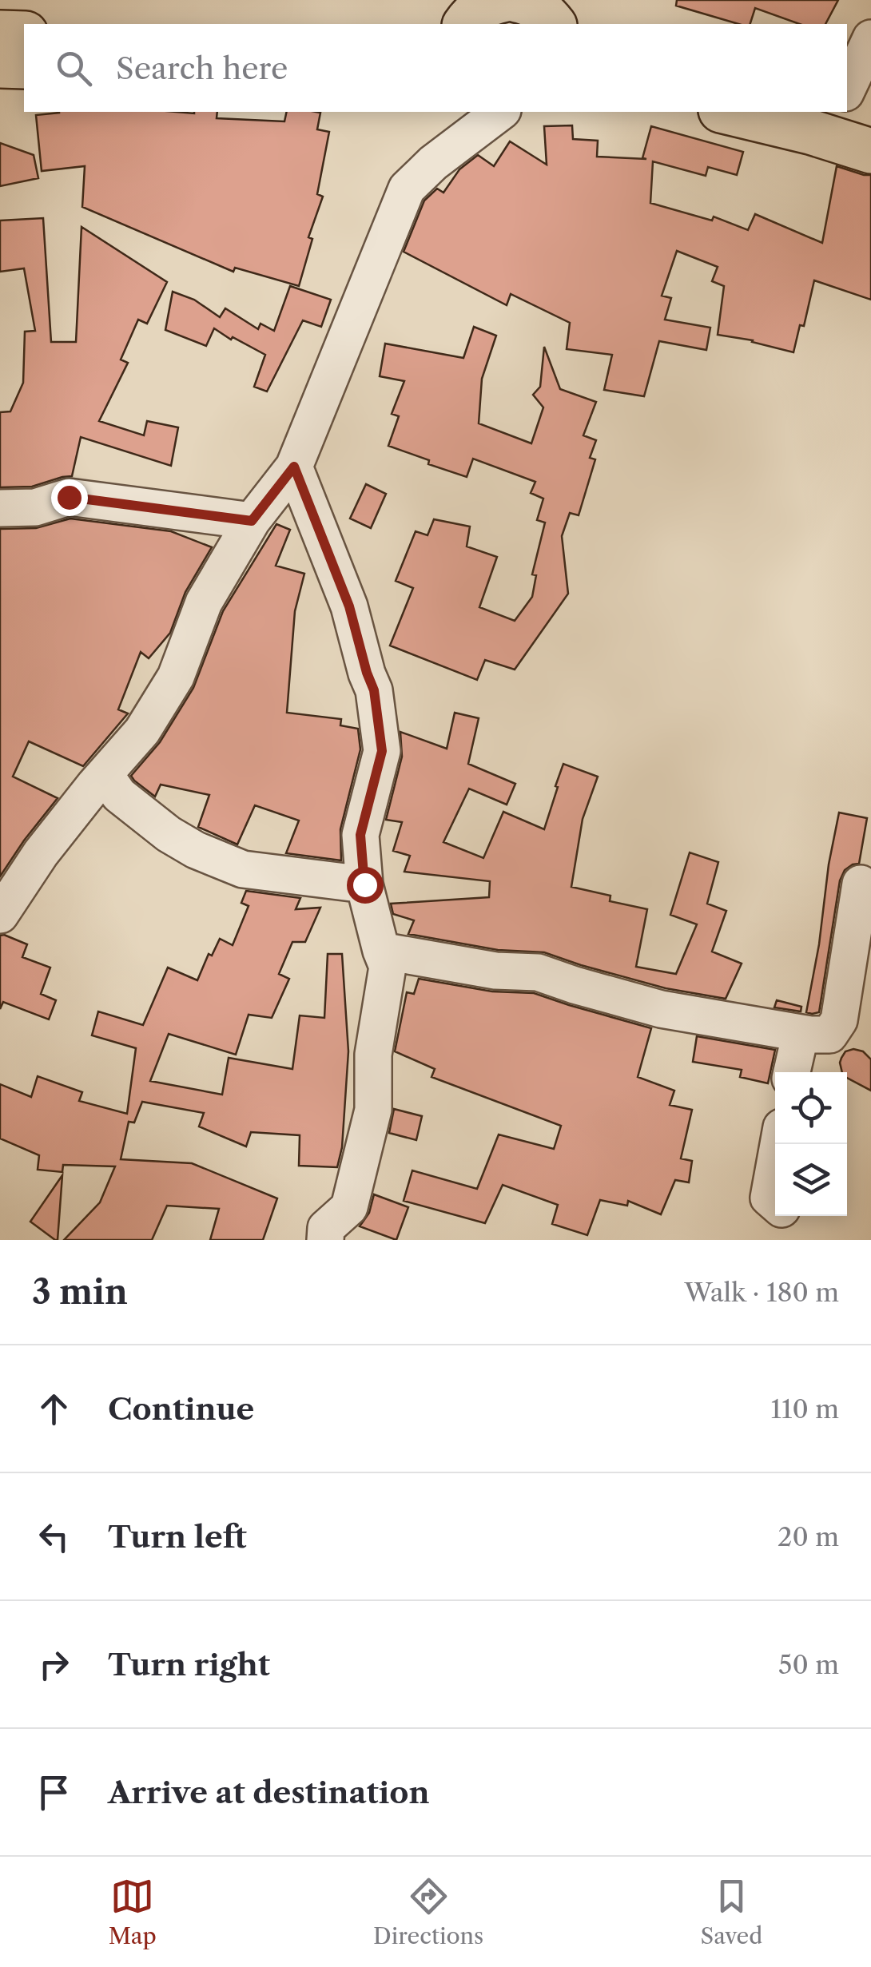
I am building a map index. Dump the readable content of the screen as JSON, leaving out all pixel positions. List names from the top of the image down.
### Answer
{
  "page": {
    "search": "Search here",
    "heading": ["3 min", "Walk · 180 m"],
    "list": [
      ["Continue", "110 m"],
      ["Turn left", "20 m"],
      ["Turn right", "50 m"],
      "Arrive at destination"
    ],
    "nav": ["Map", "Directions", "Saved"]
  }
}
